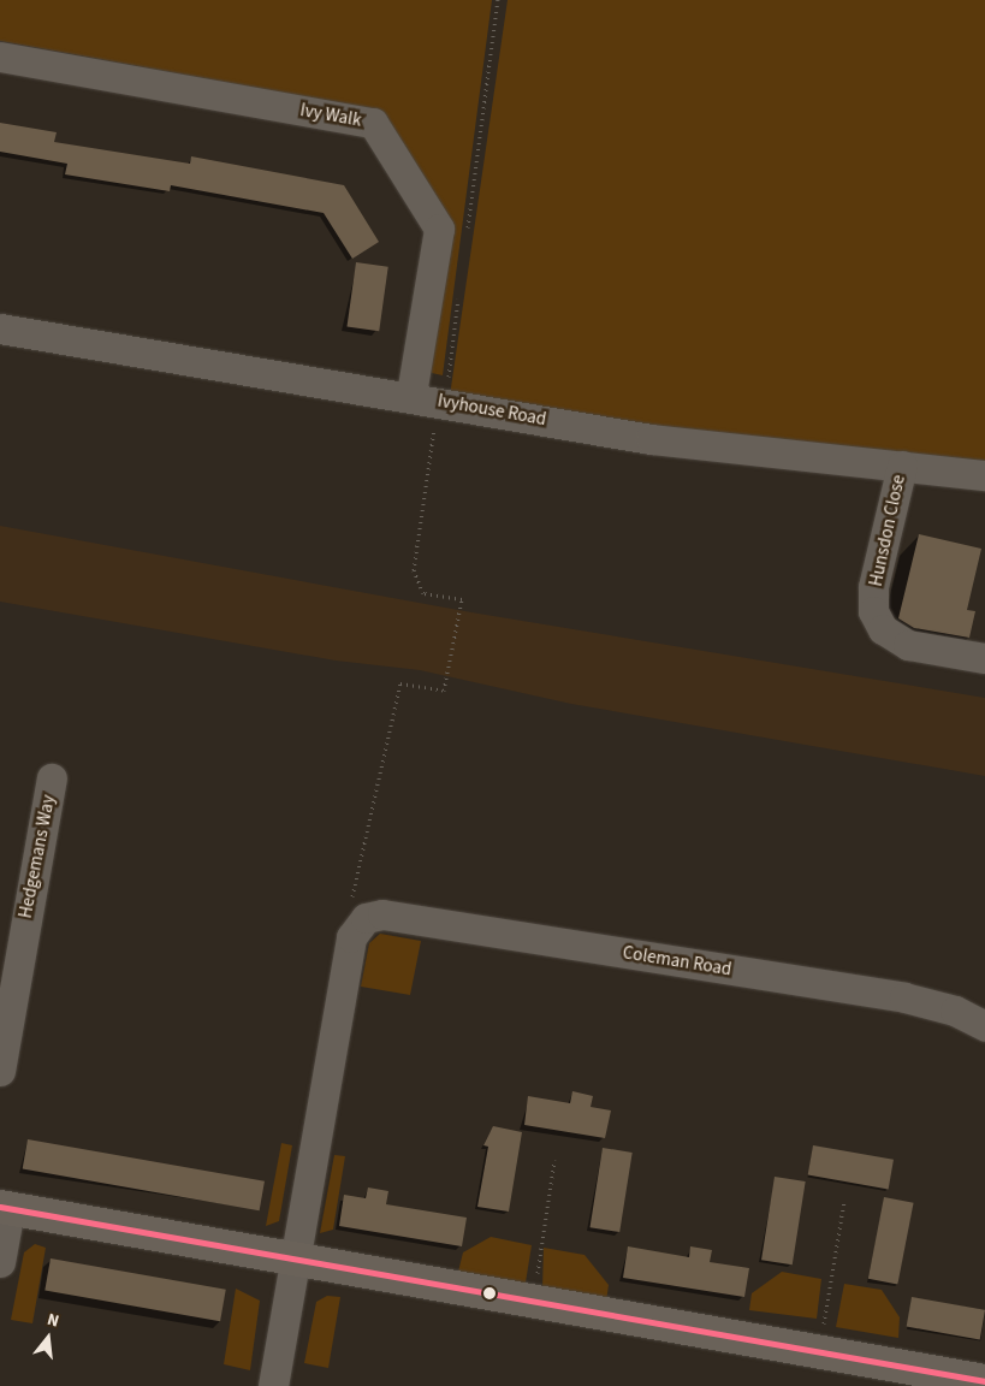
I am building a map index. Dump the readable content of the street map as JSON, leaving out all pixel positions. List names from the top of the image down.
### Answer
{
  "streets": {
    "street": [
      "Ivy Walk",
      "Ivyhouse Road",
      "Hunsdon Close",
      "Hedgemans Way",
      "Coleman Road"
    ]
  },
  "crossings": [
    ["Ivy Walk", "Ivyhouse Road"],
    ["Ivyhouse Road", "Hunsdon Close"]
  ],
  "north": "top"
}
